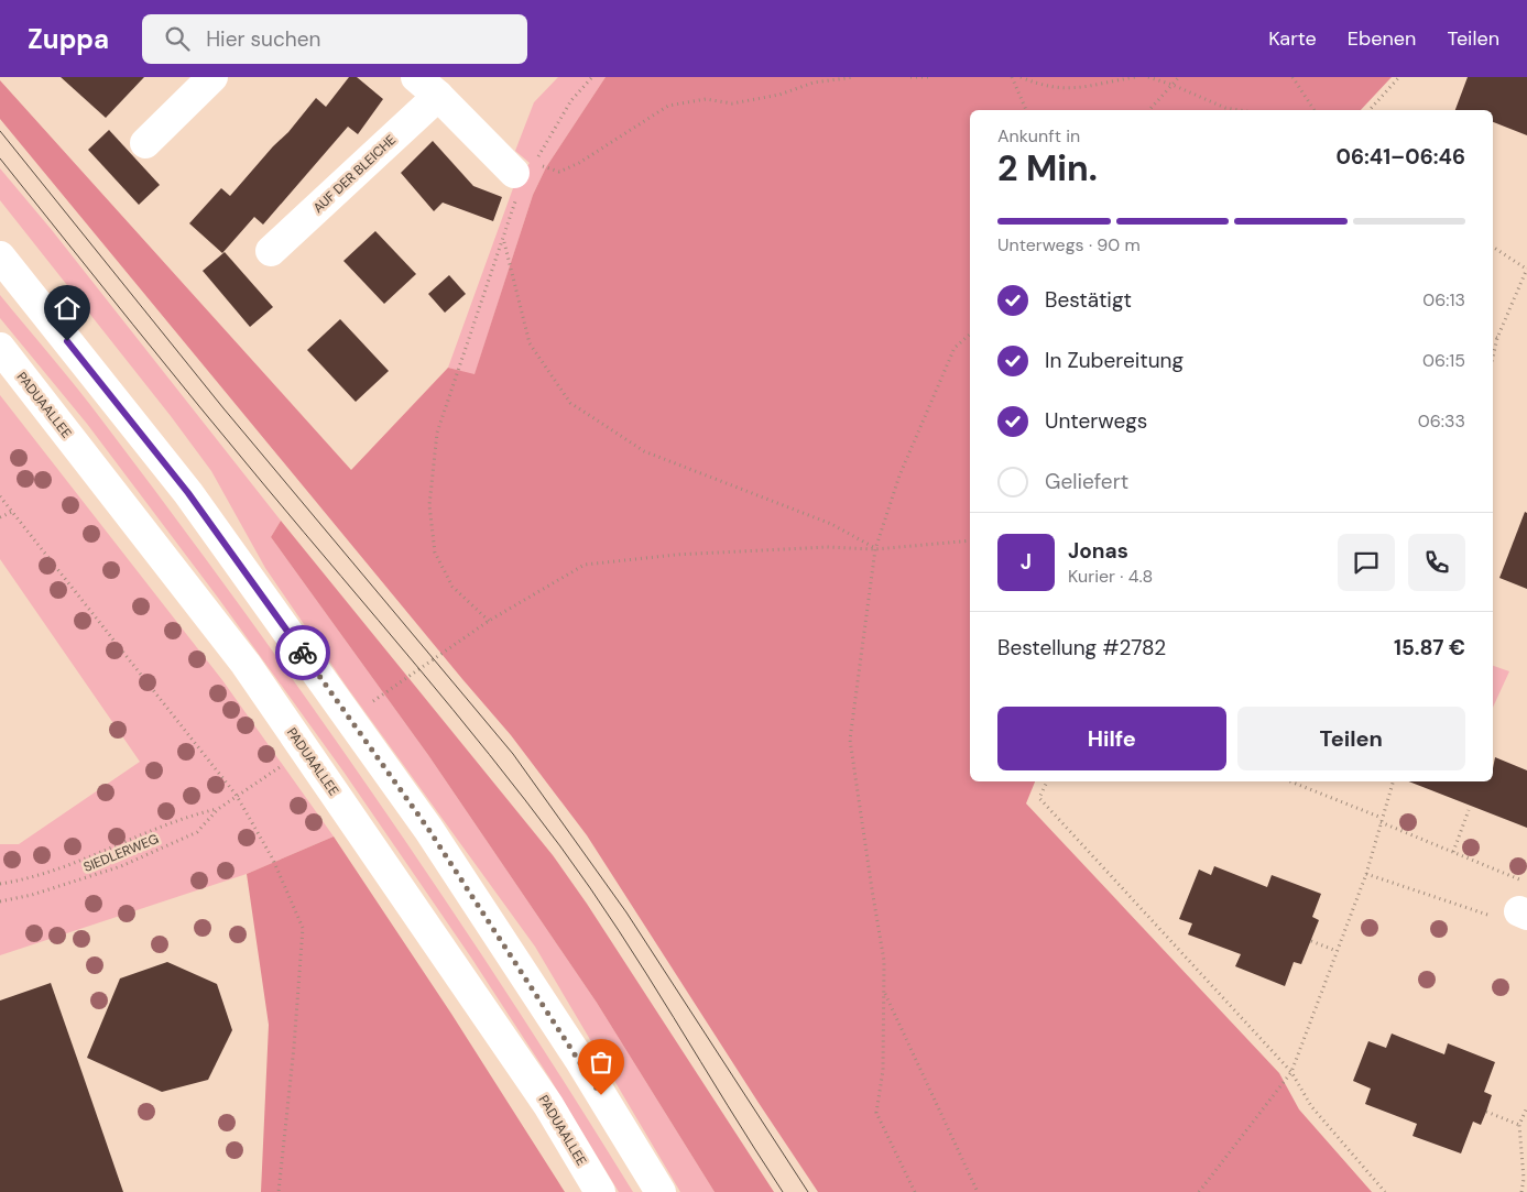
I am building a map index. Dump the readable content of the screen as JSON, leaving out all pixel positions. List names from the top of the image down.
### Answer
{
  "streets": {
    "main road": ["AUF DER BLEICHE", "PADUAALLEE"],
    "path": ["SIEDLERWEG"]
  },
  "page": {
    "header": "Zuppa",
    "search": "Hier suchen",
    "nav": ["Karte", "Ebenen", "Teilen"],
    "heading": ["2 Min.", "Ankunft in", "06:41–06:46"],
    "panel": [
      "Jonas",
      "Kurier · 4.8",
      "Bestellung #2782",
      "15.87 €"
    ],
    "bar": "Unterwegs · 90 m",
    "list": [
      ["Bestätigt", "06:13"],
      ["In Zubereitung", "06:15"],
      ["Unterwegs", "06:33"],
      "Geliefert"
    ],
    "round": "J",
    "buttons": ["Hilfe", "Teilen"]
  }
}
